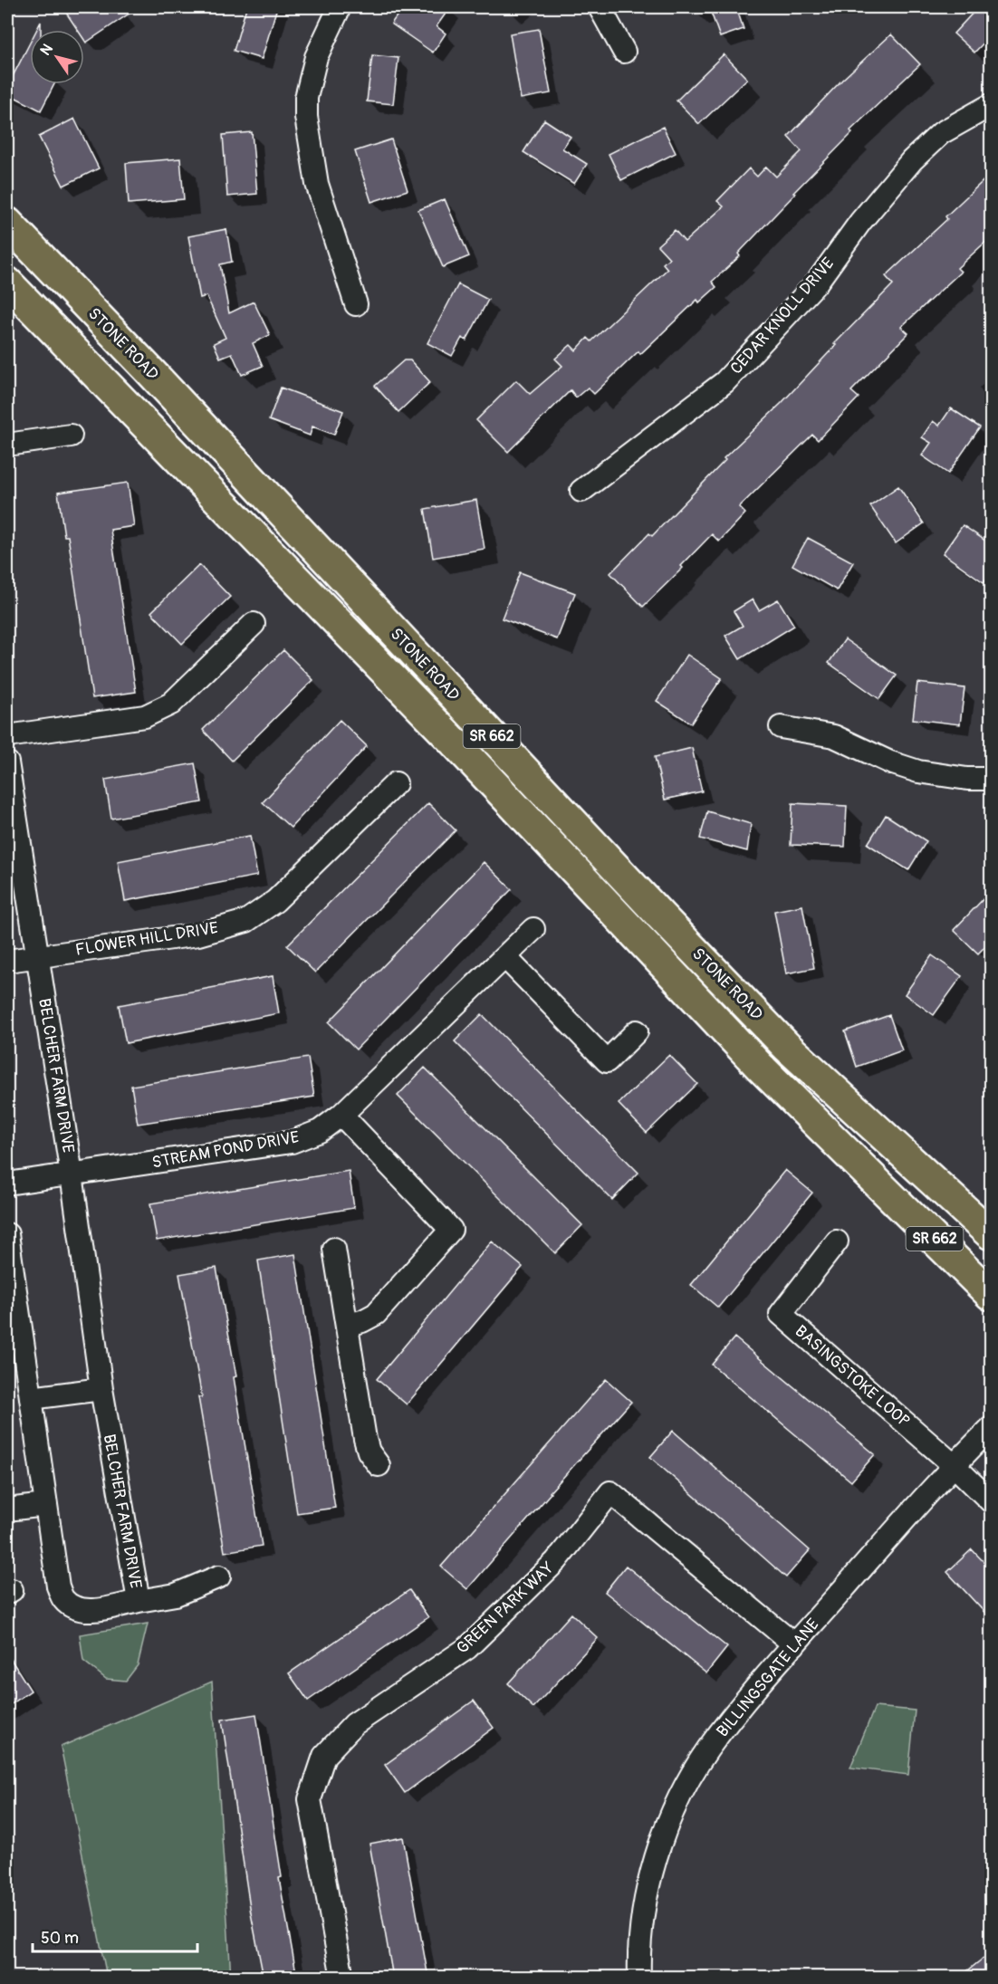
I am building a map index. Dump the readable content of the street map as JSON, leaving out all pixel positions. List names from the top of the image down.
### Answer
{
  "streets": {
    "main road": ["STONE ROAD", "SR 662"],
    "street": [
      "CEDAR KNOLL DRIVE",
      "FLOWER HILL DRIVE",
      "BELCHER FARM DRIVE",
      "STREAM POND DRIVE",
      "BASINGSTOKE LOOP",
      "GREEN PARK WAY",
      "BILLINGSGATE LANE"
    ]
  },
  "crossings": [
    ["FLOWER HILL DRIVE", "BELCHER FARM DRIVE"],
    ["BELCHER FARM DRIVE", "STREAM POND DRIVE"],
    ["BASINGSTOKE LOOP", "BILLINGSGATE LANE"],
    ["GREEN PARK WAY", "BILLINGSGATE LANE"]
  ],
  "scale_bar": "50 m",
  "north": "top left"
}
